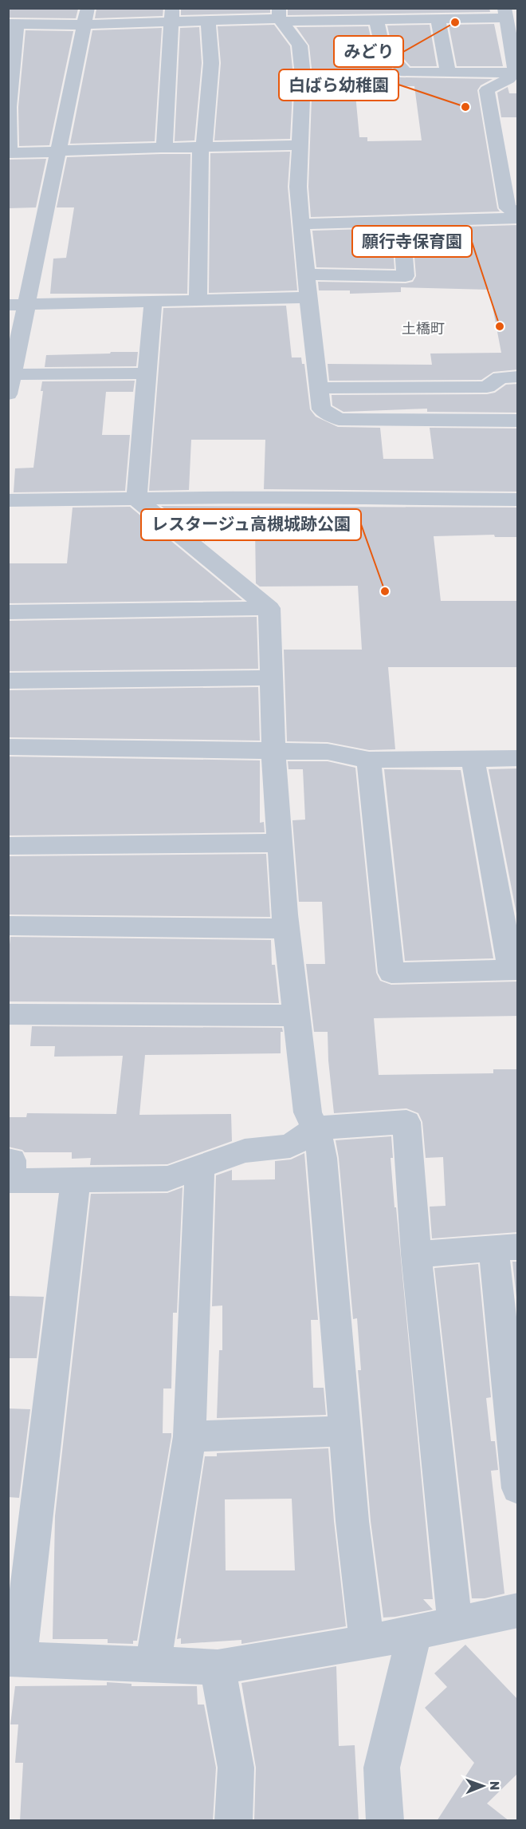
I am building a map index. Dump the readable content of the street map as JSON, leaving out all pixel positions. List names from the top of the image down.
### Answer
{
  "districts": ["土橋町"],
  "places": [
    "みどり",
    "白ばら幼稚園",
    "願行寺保育園",
    "レスタージュ高槻城跡公園"
  ],
  "north": "right"
}
